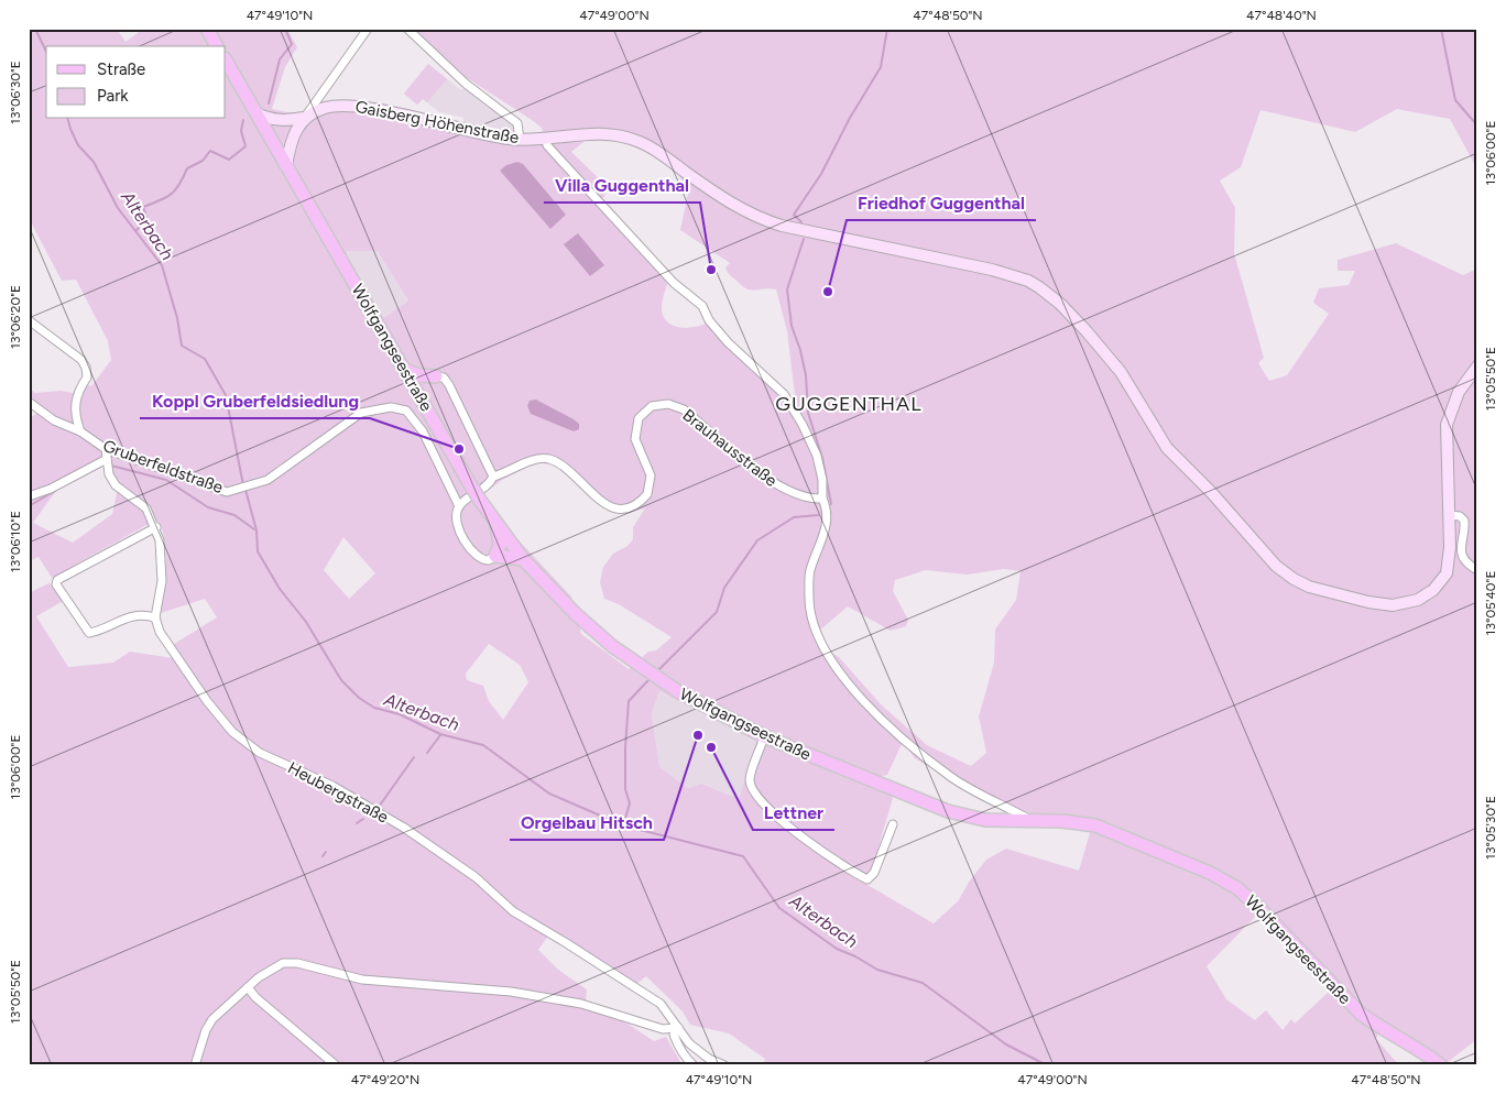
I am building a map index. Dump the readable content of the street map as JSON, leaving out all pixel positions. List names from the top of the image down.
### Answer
{
  "streets": {
    "main road": ["Gaisberg Höhenstraße", "Wolfgangseestraße"],
    "street": ["Brauhausstraße", "Gruberfeldstraße", "Heubergstraße"]
  },
  "crossings": [
    ["Gaisberg Höhenstraße", "Wolfgangseestraße"]
  ],
  "districts": ["GUGGENTHAL"],
  "water": ["Alterbach"],
  "places": [
    "Villa Guggenthal",
    "Friedhof Guggenthal",
    "Koppl Gruberfeldsiedlung",
    "Orgelbau Hitsch",
    "Lettner"
  ],
  "legend": ["Straße", "Park"],
  "coordinates": [
    "47°49'10\"N",
    "47°49'00\"N",
    "47°48'50\"N",
    "47°48'40\"N",
    "13°06'30\"E",
    "13°06'00\"E",
    "13°06'20\"E",
    "13°05'50\"E",
    "13°06'10\"E",
    "13°05'40\"E",
    "13°05'30\"E",
    "47°49'20\"N"
  ]
}
